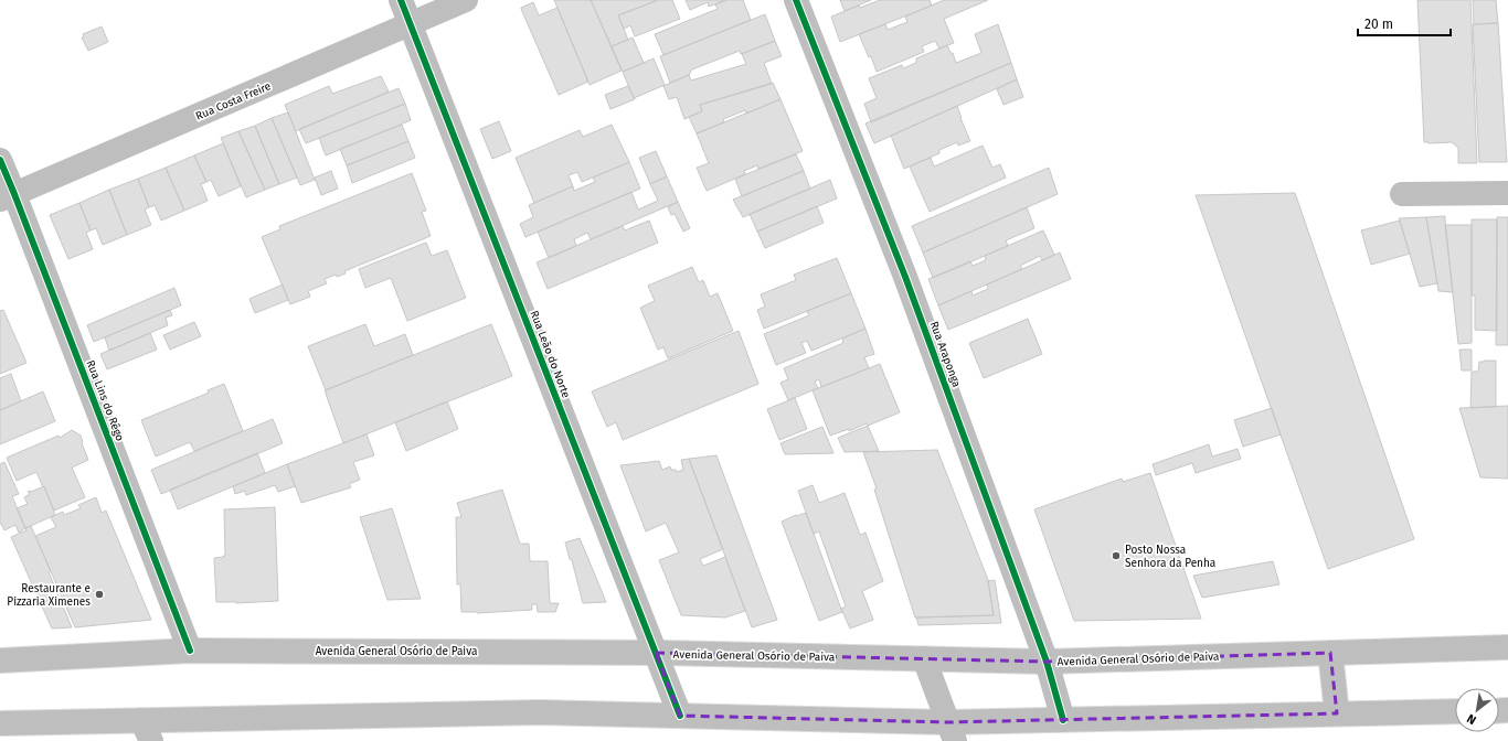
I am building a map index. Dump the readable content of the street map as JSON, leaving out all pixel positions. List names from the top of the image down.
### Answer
{
  "streets": {
    "main road": [
      "Rua Costa Freire",
      "Rua Leão do Norte",
      "Rua Araponga",
      "Rua Lins do Rêgo",
      "Avenida General Osório de Paiva"
    ]
  },
  "crossings": [
    ["Rua Costa Freire", "Rua Leão do Norte"],
    ["Rua Costa Freire", "Rua Lins do Rêgo"],
    ["Rua Leão do Norte", "Avenida General Osório de Paiva"],
    ["Rua Araponga", "Avenida General Osório de Paiva"],
    ["Rua Lins do Rêgo", "Avenida General Osório de Paiva"]
  ],
  "places": ["Posto Nossa Senhora da Penha", "Restaurante e Pizzaria Ximenes"],
  "scale_bar": "20 m",
  "north": "bottom left"
}
